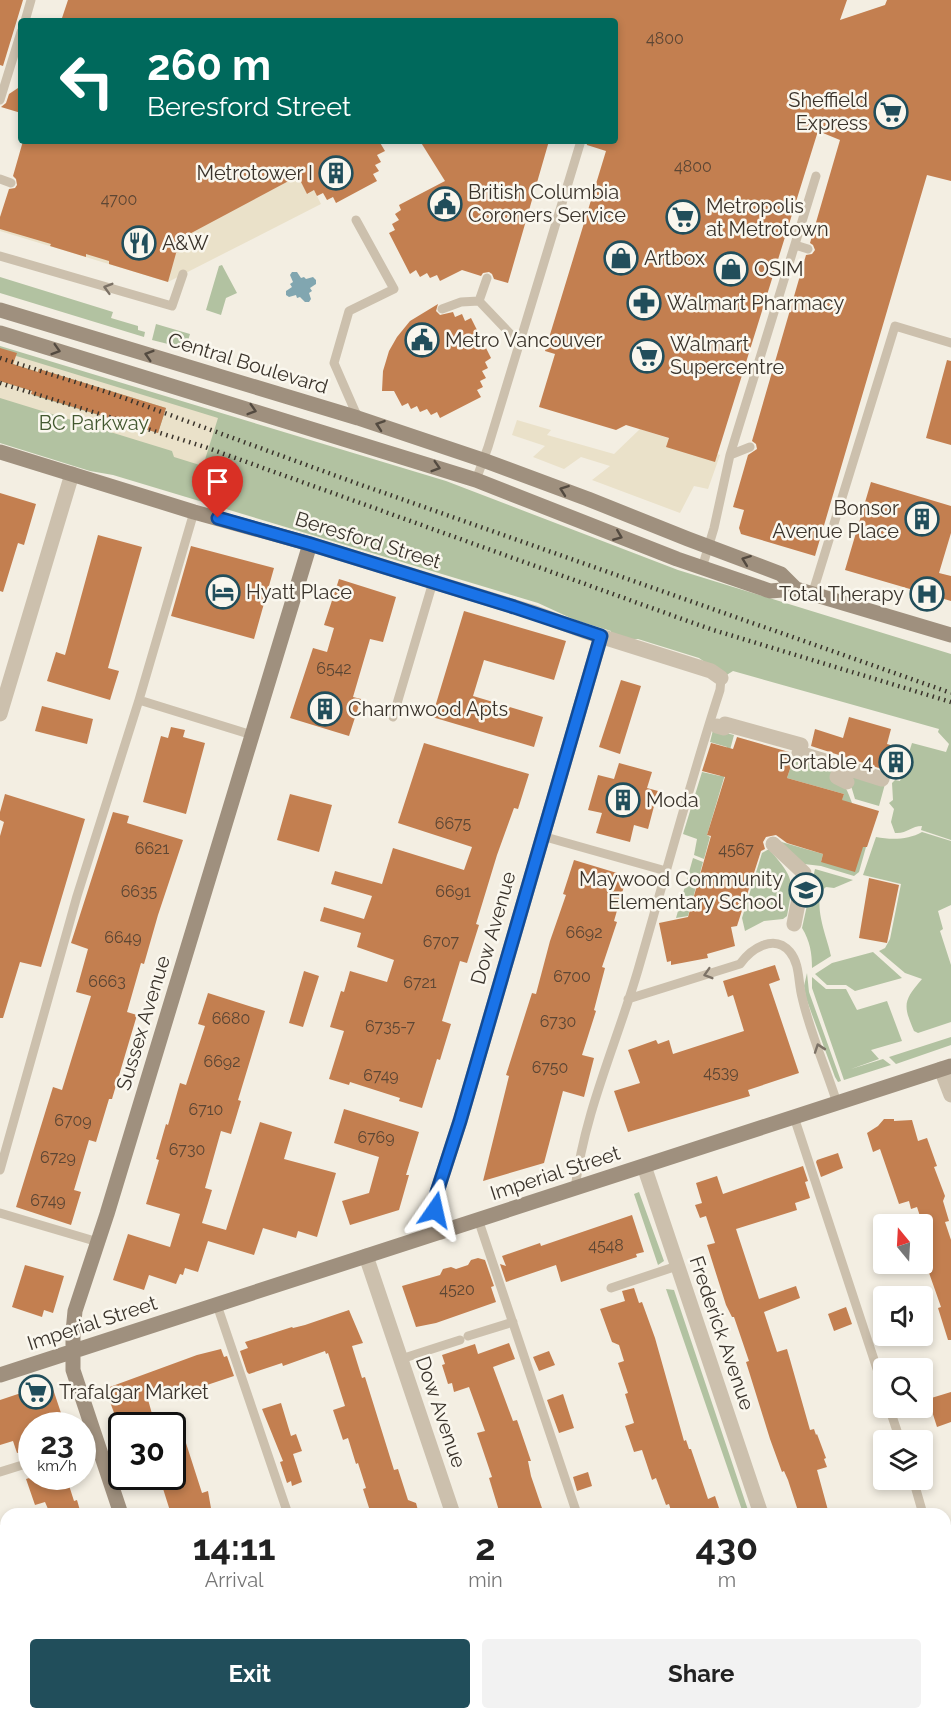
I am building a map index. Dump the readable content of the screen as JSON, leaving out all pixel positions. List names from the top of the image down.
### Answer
{
  "streets": {
    "street": [
      "Central Boulevard",
      "Beresford Street",
      "Dow Avenue",
      "Sussex Avenue",
      "Imperial Street",
      "Frederick Avenue"
    ]
  },
  "crossings": [
    ["Beresford Street", "Dow Avenue"],
    ["Beresford Street", "Sussex Avenue"],
    ["Dow Avenue", "Imperial Street"],
    ["Sussex Avenue", "Imperial Street"],
    ["Imperial Street", "Frederick Avenue"]
  ],
  "parks": ["BC Parkway"],
  "places": {
    "supermarket": [
      "Sheffield Express",
      "Metropolis at Metrotown",
      "Walmart Supercentre",
      "Trafalgar Market"
    ],
    "building": [
      "Metrotower I",
      "Bonsor Avenue Place",
      "Charmwood Apts",
      "Portable 4",
      "Moda"
    ],
    "public building": ["British Columbia Coroners Service", "Metro Vancouver"],
    "restaurant": ["A&W"],
    "shop": ["Artbox", "OSIM"],
    "pharmacy": ["Walmart Pharmacy"],
    "hotel": ["Hyatt Place"],
    "hospital": ["Total Therapy"],
    "school or university": ["Maywood Community Elementary School"]
  },
  "house_numbers": [
    "4800",
    "4800",
    "4700",
    "6542",
    "6675",
    "6621",
    "4567",
    "6635",
    "6691",
    "6692",
    "6649",
    "6707",
    "6700",
    "6663",
    "6721",
    "6680",
    "6730",
    "6735-7",
    "6692",
    "6750",
    "4539",
    "6749",
    "6710",
    "6709",
    "6769",
    "6730",
    "6729",
    "6749",
    "4548",
    "4520"
  ],
  "north": "top",
  "page": {
    "turn": ["260 m", "Beresford Street"],
    "speed": "23 km/h",
    "limit": "30",
    "eta": [
      "14:11",
      "Arrival",
      "2",
      "min",
      "430",
      "m"
    ],
    "buttons": ["Exit", "Share"]
  }
}
